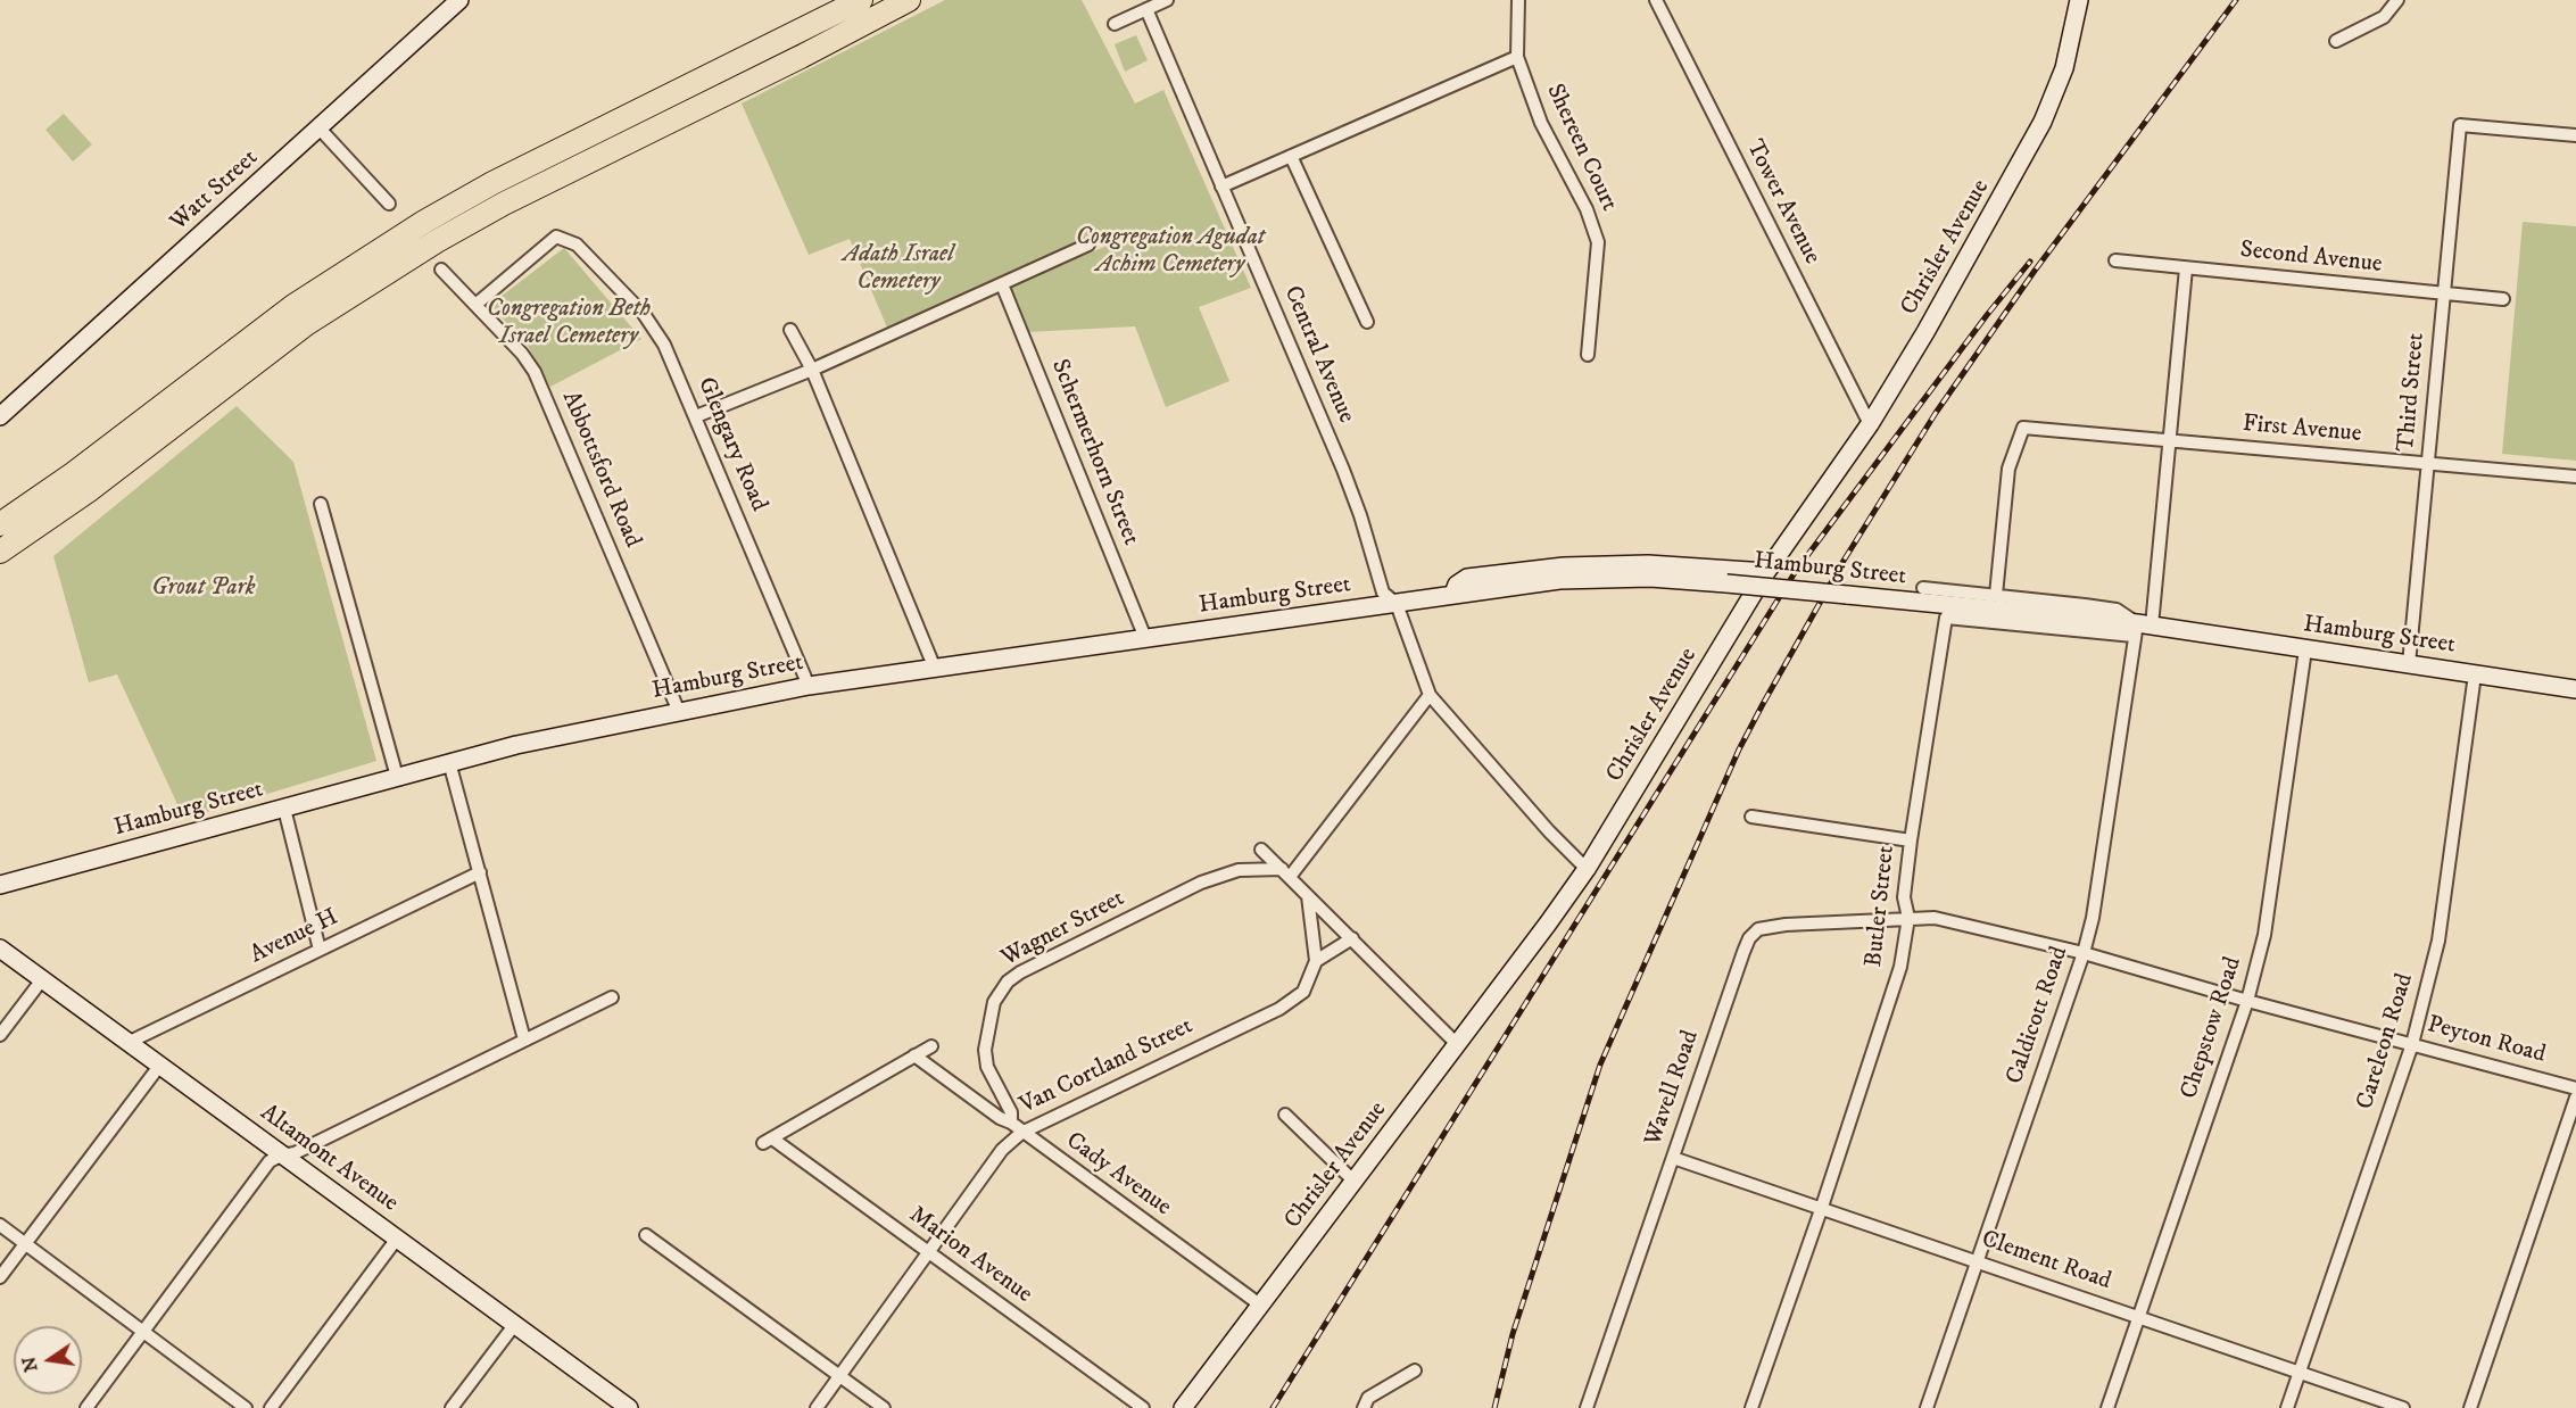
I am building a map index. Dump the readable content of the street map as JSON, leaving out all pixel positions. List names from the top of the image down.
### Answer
{
  "streets": {
    "main road": [
      "Watt Street",
      "Chrisler Avenue",
      "Hamburg Street",
      "Altamont Avenue"
    ],
    "street": [
      "Shereen Court",
      "Tower Avenue",
      "Second Avenue",
      "Central Avenue",
      "Third Street",
      "First Avenue",
      "Glengary Road",
      "Schermerhorn Street",
      "Abbottsford Road",
      "Butler Street",
      "Wagner Street",
      "Avenue H",
      "Caldicott Road",
      "Chepstow Road",
      "Peyton Road",
      "Careleon Road",
      "Van Cortland Street",
      "Wavell Road",
      "Cady Avenue",
      "Marion Avenue",
      "Clement Road"
    ]
  },
  "crossings": [
    ["Tower Avenue", "Chrisler Avenue"],
    ["Chrisler Avenue", "Cady Avenue"],
    ["Second Avenue", "Third Street"],
    ["Second Avenue", "Caldicott Road"],
    ["Central Avenue", "Hamburg Street"],
    ["Third Street", "First Avenue"],
    ["Third Street", "Hamburg Street"],
    ["First Avenue", "Caldicott Road"],
    ["Glengary Road", "Abbottsford Road"],
    ["Glengary Road", "Hamburg Street"],
    ["Schermerhorn Street", "Hamburg Street"],
    ["Abbottsford Road", "Hamburg Street"],
    ["Hamburg Street", "Butler Street"],
    ["Hamburg Street", "Caldicott Road"],
    ["Hamburg Street", "Chepstow Road"],
    ["Hamburg Street", "Careleon Road"],
    ["Butler Street", "Caldicott Road"],
    ["Butler Street", "Peyton Road"],
    ["Butler Street", "Wavell Road"],
    ["Butler Street", "Clement Road"],
    ["Wagner Street", "Cady Avenue"],
    ["Avenue H", "Altamont Avenue"],
    ["Caldicott Road", "Peyton Road"],
    ["Caldicott Road", "Clement Road"],
    ["Chepstow Road", "Peyton Road"],
    ["Chepstow Road", "Clement Road"],
    ["Peyton Road", "Careleon Road"],
    ["Peyton Road", "Wavell Road"],
    ["Careleon Road", "Clement Road"],
    ["Van Cortland Street", "Cady Avenue"],
    ["Van Cortland Street", "Marion Avenue"],
    ["Wavell Road", "Clement Road"],
    ["Cady Avenue", "Marion Avenue"]
  ],
  "parks": [
    "Congregation Agudat Achim Cemetery",
    "Adath Israel Cemetery",
    "Congregation Beth Israel Cemetery",
    "Grout Park"
  ],
  "north": "left"
}
